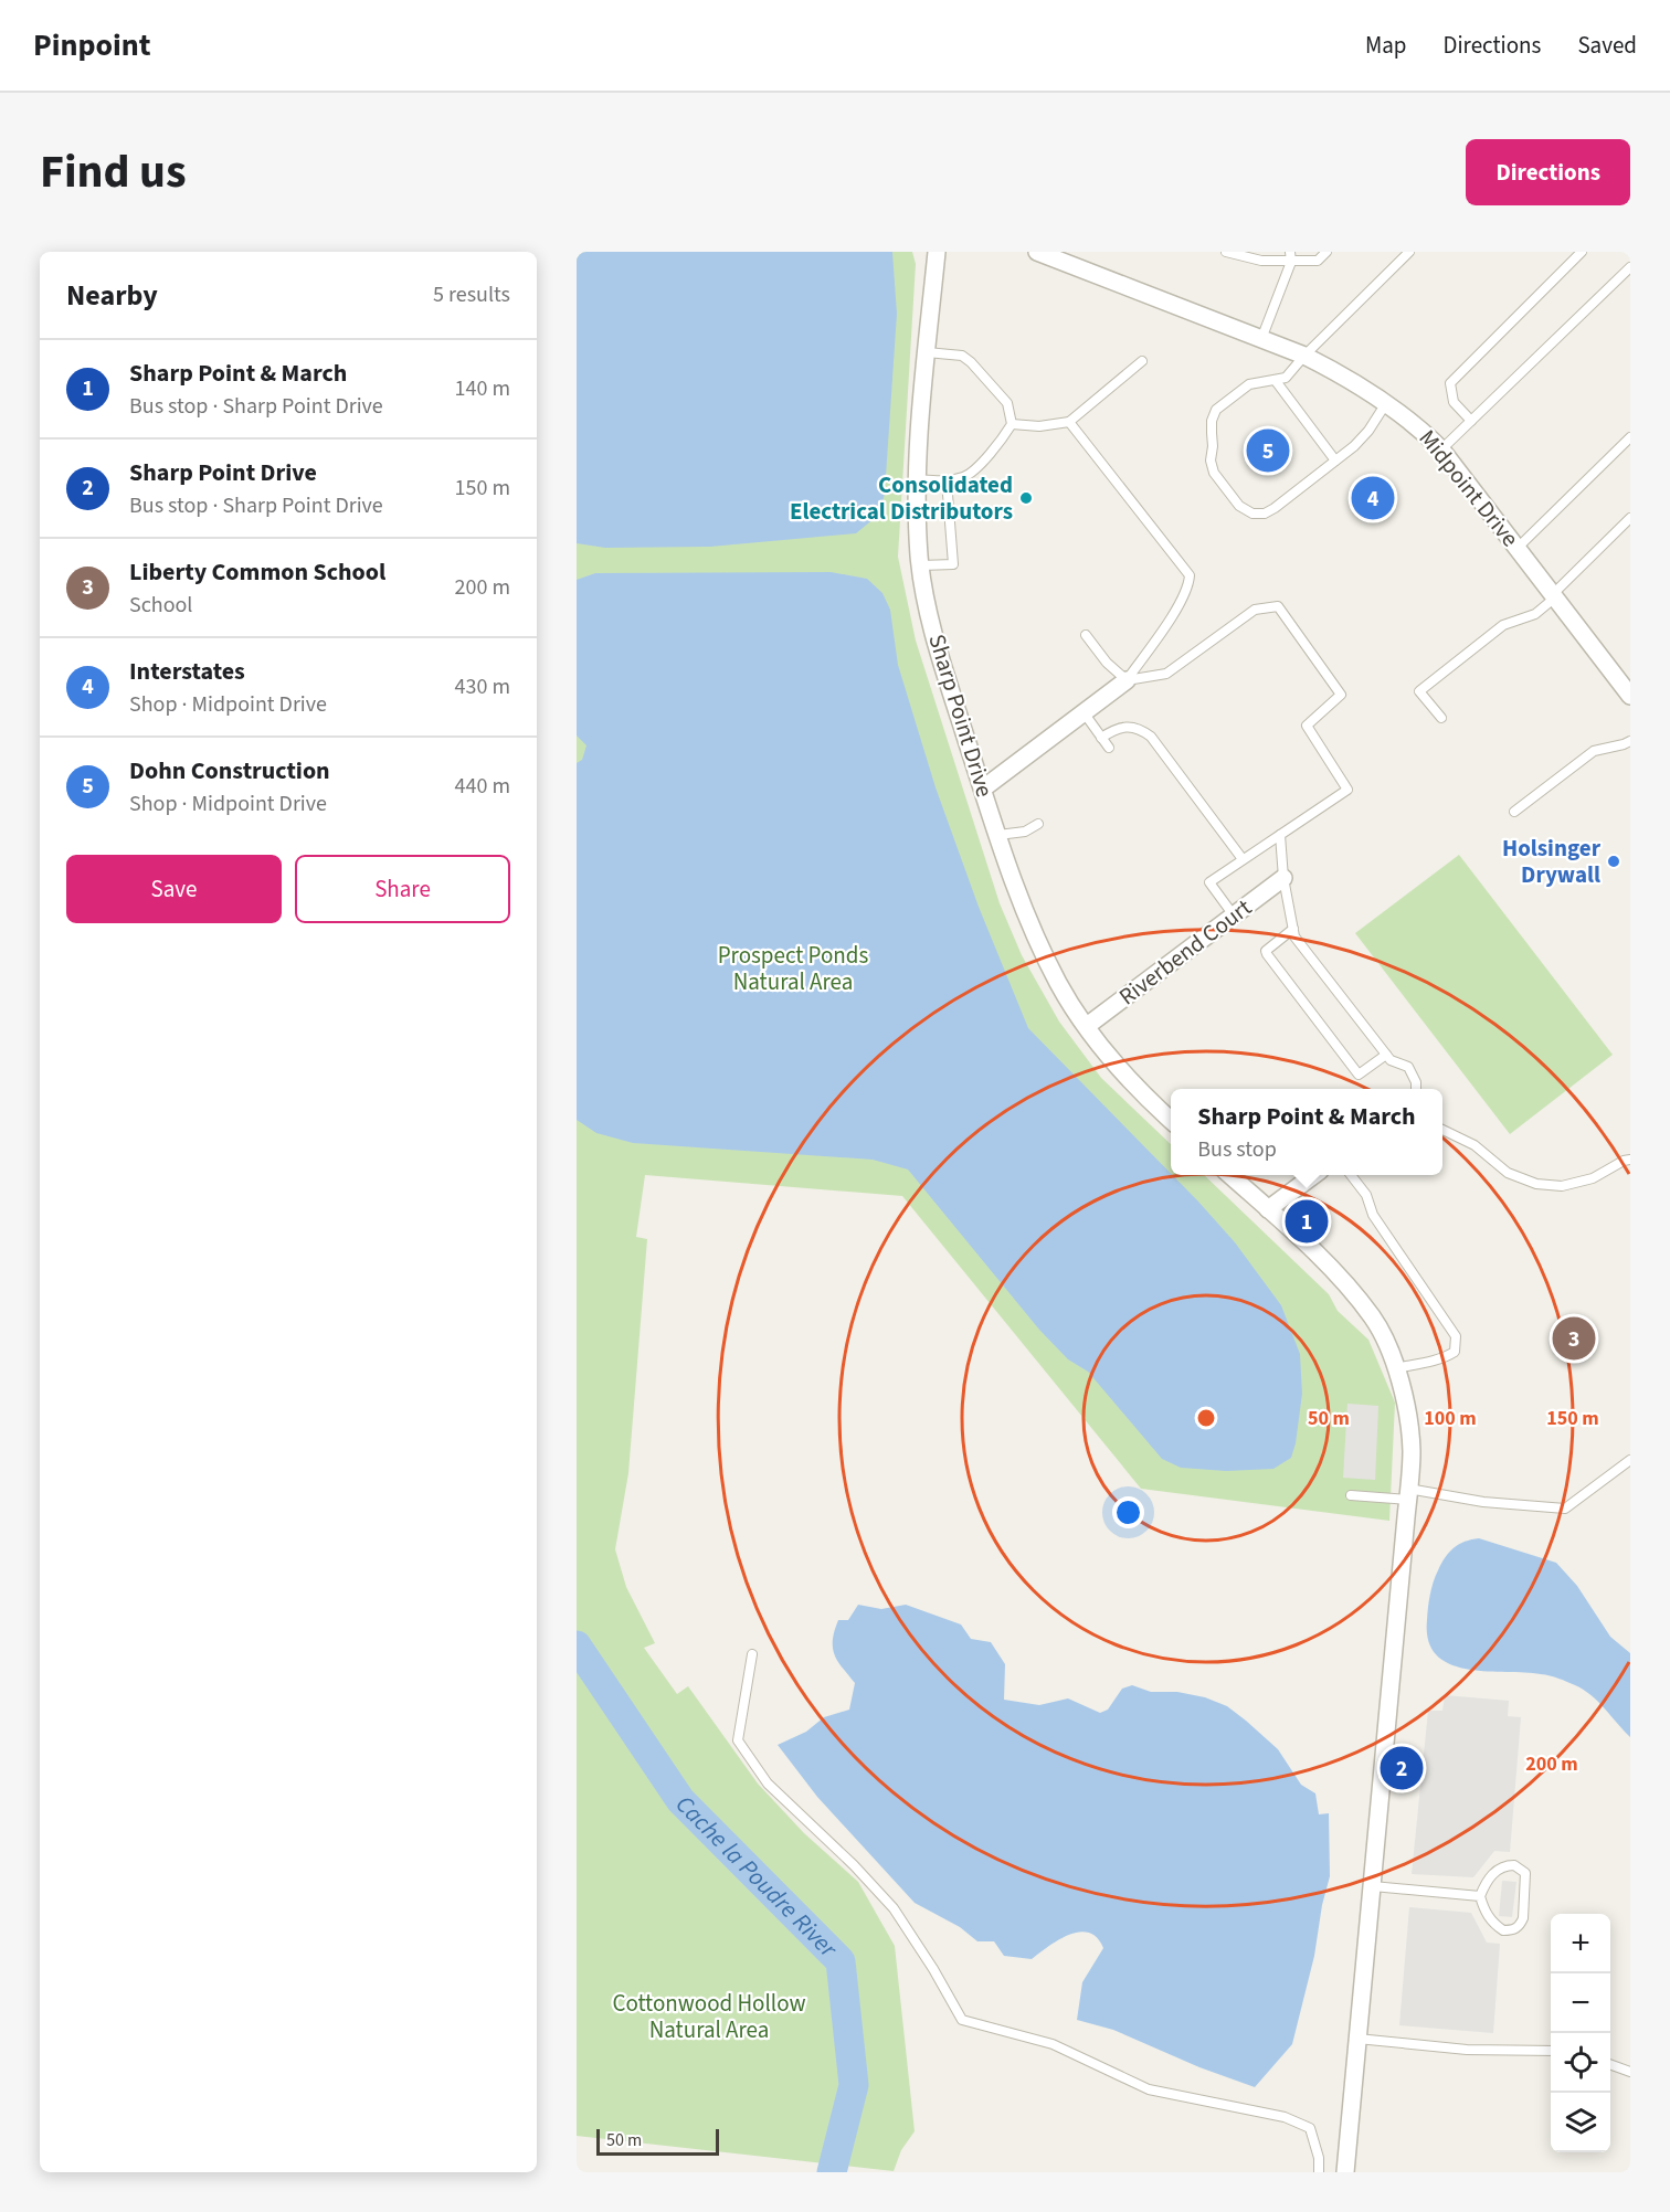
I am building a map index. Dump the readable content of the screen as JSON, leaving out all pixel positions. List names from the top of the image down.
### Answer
{
  "streets": {
    "street": ["Midpoint Drive", "Sharp Point Drive", "Riverbend Court"]
  },
  "crossings": [
    ["Sharp Point Drive", "Riverbend Court"]
  ],
  "water": ["Cache la Poudre River"],
  "parks": ["Prospect Ponds Natural Area", "Cottonwood Hollow Natural Area"],
  "places": ["Consolidated Electrical Distributors", "Holsinger Drywall"],
  "scale_bar": "50 m",
  "page": {
    "header": "Pinpoint",
    "nav": ["Map", "Directions", "Saved"],
    "title": "Find us",
    "buttons": [
      "Directions",
      ["Save", "Share"]
    ],
    "heading": ["Nearby", "5 results"],
    "list": [
      {
        "mark": "1",
        "name": "Sharp Point & March",
        "note": "Bus stop · Sharp Point Drive",
        "value": "140 m"
      },
      {
        "mark": "2",
        "name": "Sharp Point Drive",
        "note": "Bus stop · Sharp Point Drive",
        "value": "150 m"
      },
      {
        "mark": "3",
        "name": "Liberty Common School",
        "note": "School",
        "value": "200 m"
      },
      {
        "mark": "4",
        "name": "Interstates",
        "note": "Shop · Midpoint Drive",
        "value": "430 m"
      },
      {
        "mark": "5",
        "name": "Dohn Construction",
        "note": "Shop · Midpoint Drive",
        "value": "440 m"
      }
    ],
    "pins": [
      "5",
      "4",
      "1",
      "3",
      "2"
    ],
    "popup": ["Sharp Point & March", "Bus stop"],
    "map_buttons": ["+", "−"],
    "scale": "50 m"
  },
  "rings": [
    "50 m",
    "100 m",
    "150 m",
    "200 m"
  ]
}
